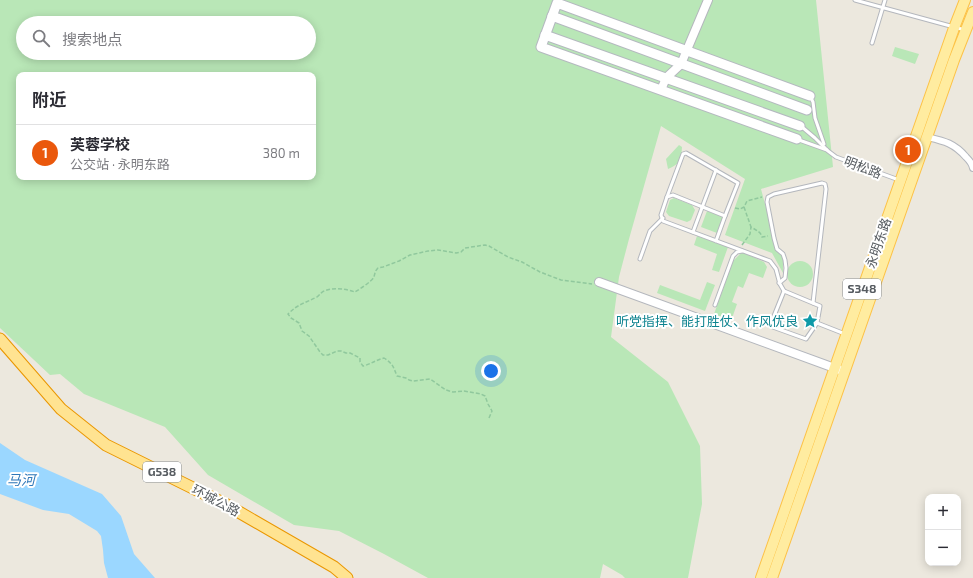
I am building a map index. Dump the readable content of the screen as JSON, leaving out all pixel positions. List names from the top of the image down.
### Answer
{
  "streets": {
    "highway": ["G538", "环城公路"],
    "main road": ["永明东路", "S348"],
    "lane": ["明松路"]
  },
  "crossings": [
    ["明松路", "永明东路"]
  ],
  "water": ["马河"],
  "places": {
    "place": ["听党指挥、能打胜仗、作风优良"]
  },
  "page": {
    "search": "搜索地点",
    "heading": "附近",
    "list": [
      {
        "mark": "1",
        "name": "芙蓉学校",
        "note": "公交站 · 永明东路",
        "value": "380 m"
      }
    ],
    "pins": "1",
    "map_buttons": ["+", "−"]
  }
}
